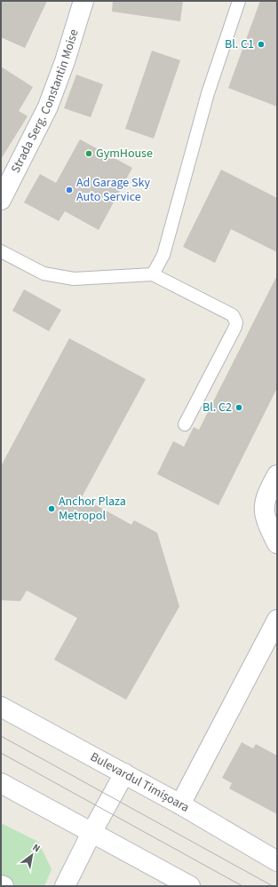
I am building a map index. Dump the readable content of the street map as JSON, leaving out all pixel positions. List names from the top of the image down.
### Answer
{
  "streets": {
    "main road": ["Strada Serg. Constantin Moise", "Bulevardul Timișoara"]
  },
  "places": [
    "Bl. C1",
    "GymHouse",
    "Ad Garage Sky Auto Service",
    "Bl. C2",
    "Anchor Plaza Metropol"
  ],
  "north": "top right"
}
